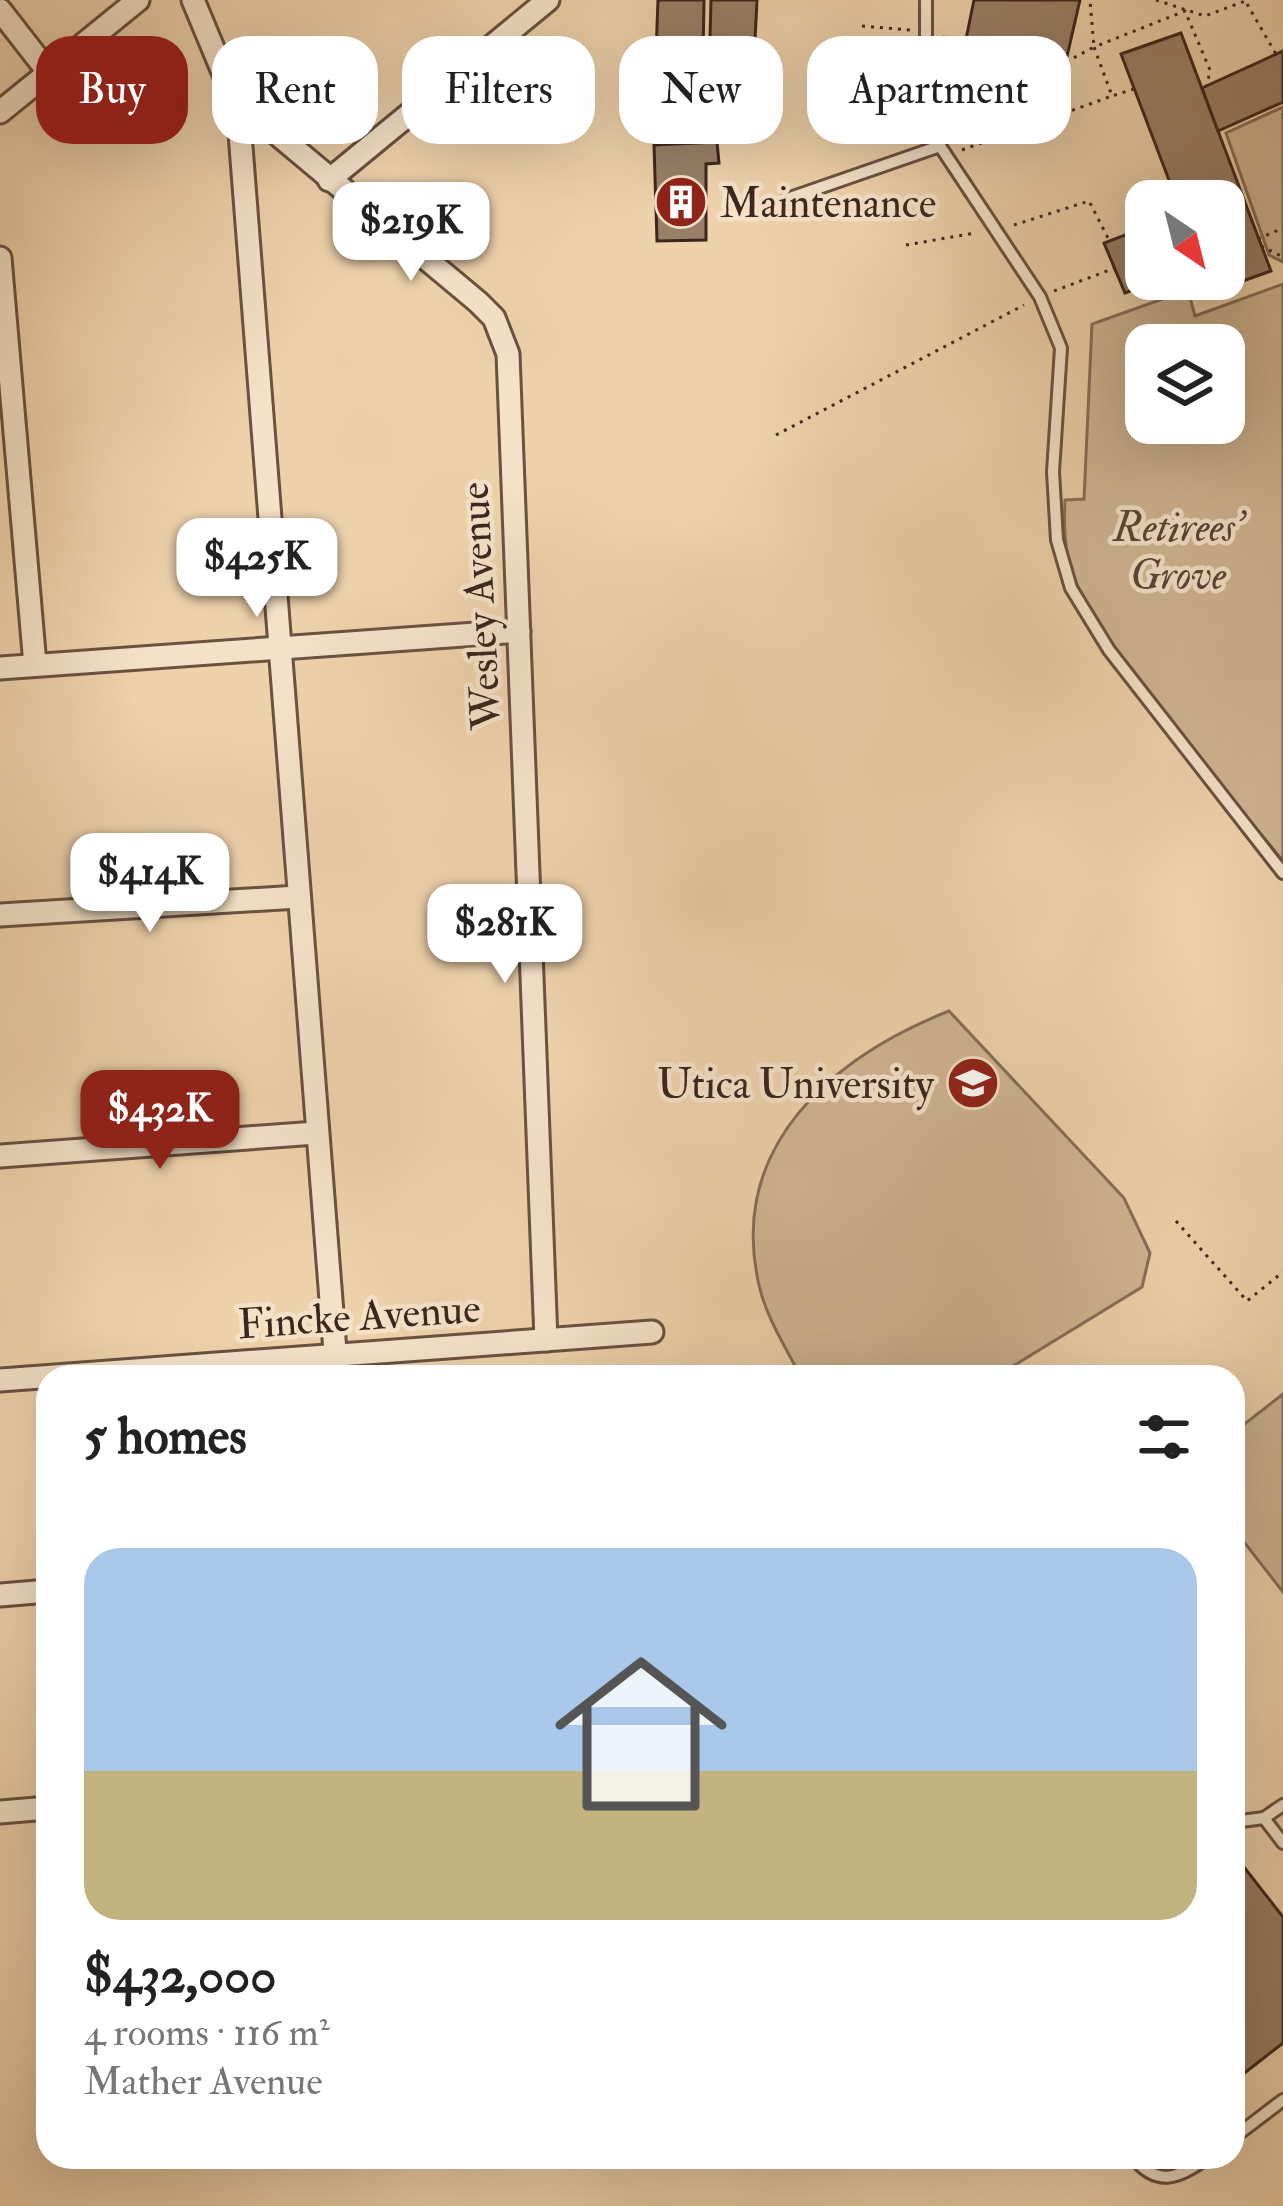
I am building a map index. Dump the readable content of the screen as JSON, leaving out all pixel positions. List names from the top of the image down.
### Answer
{
  "streets": {
    "street": ["Wesley Avenue", "Fincke Avenue"]
  },
  "crossings": [
    ["Wesley Avenue", "Fincke Avenue"]
  ],
  "parks": ["Retirees' Grove"],
  "places": {
    "building": ["Maintenance"],
    "school or university": ["Utica University"]
  },
  "north": "bottom right",
  "page": {
    "chip": [
      "Buy",
      "Rent",
      "Filters",
      "New",
      "Apartment"
    ],
    "price": [
      "$219K",
      "$425K",
      "$414K",
      "$281K",
      "$432K"
    ],
    "heading": "5 homes",
    "list": [
      {
        "name": "$432,000",
        "note": "4 rooms · 116 m² · Mather Avenue"
      }
    ]
  }
}
